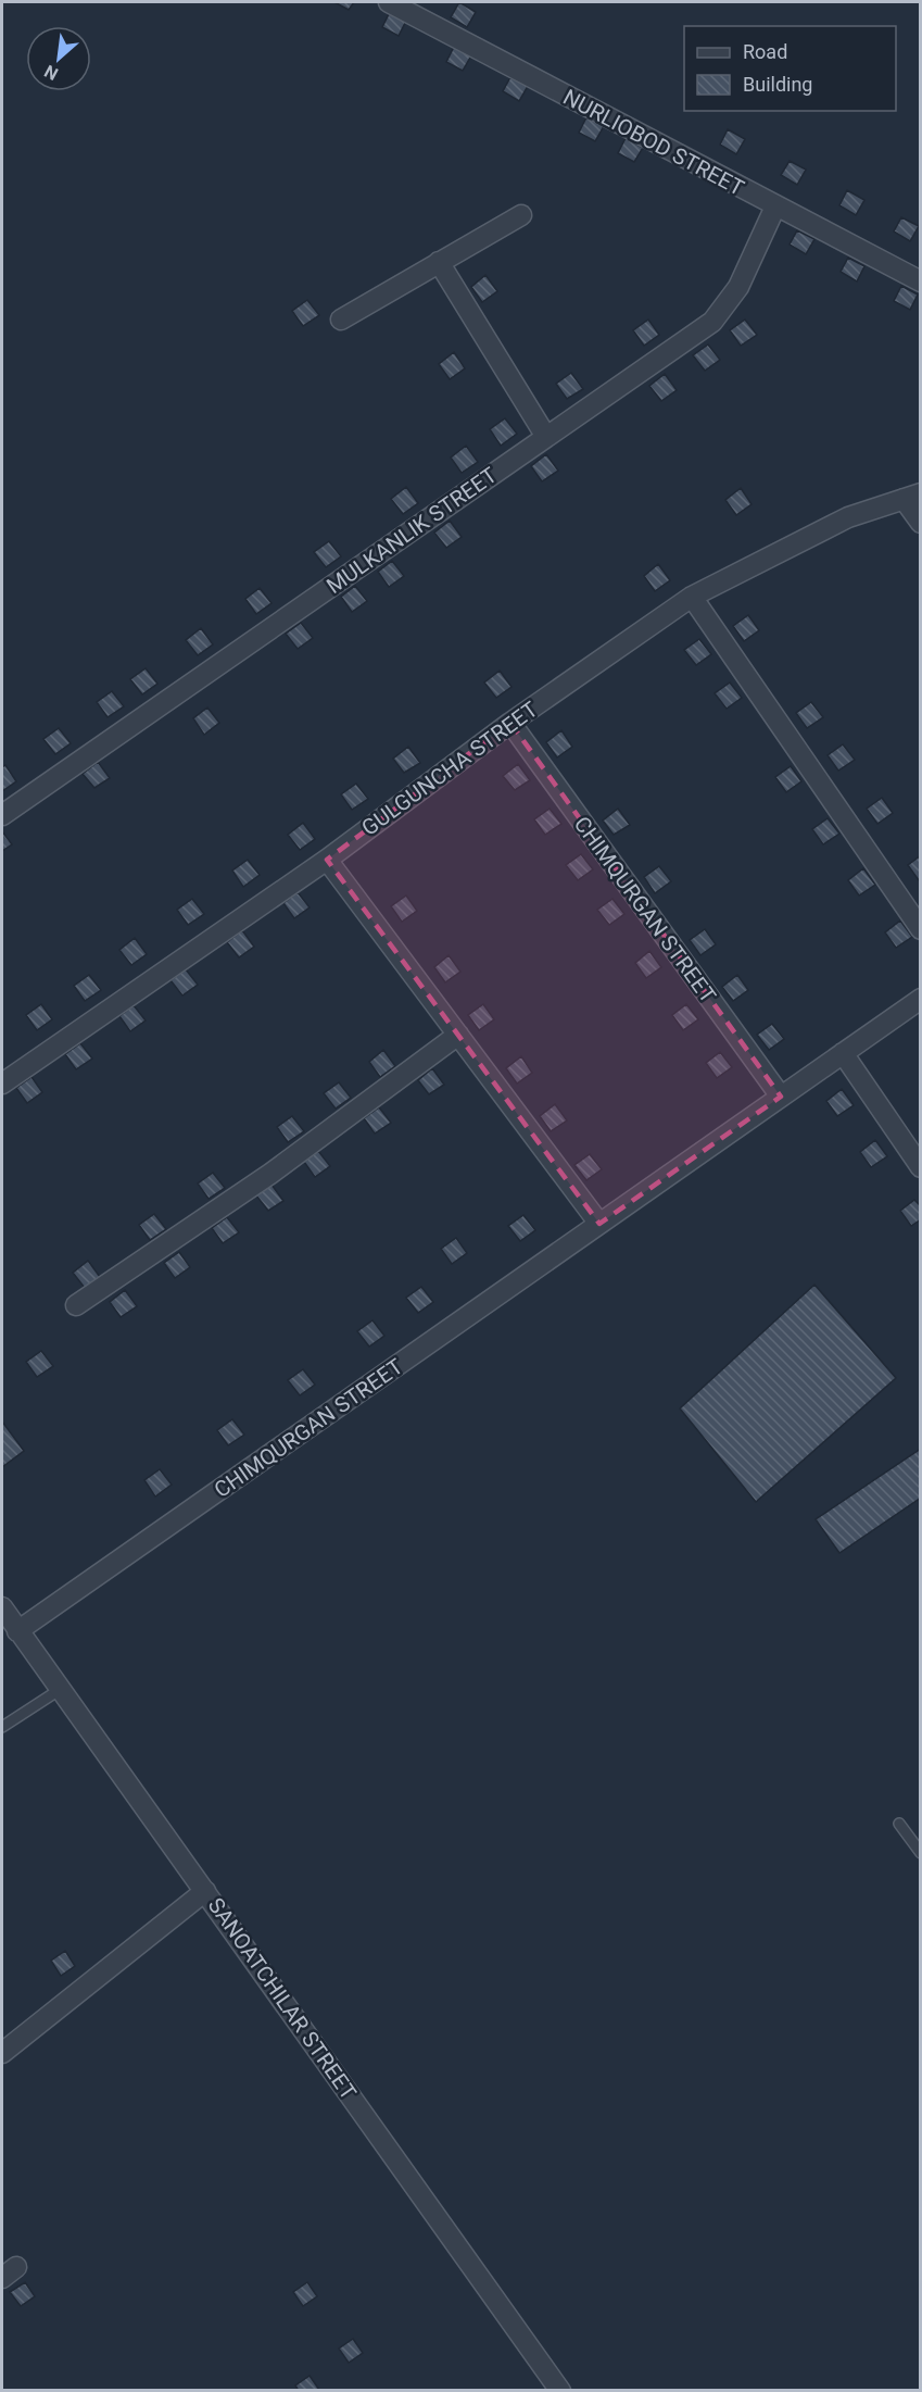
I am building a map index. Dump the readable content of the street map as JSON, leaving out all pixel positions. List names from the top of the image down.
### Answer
{
  "streets": {
    "street": [
      "NURLIOBOD STREET",
      "MULKANLIK STREET",
      "GULGUNCHA STREET",
      "CHIMQURGAN STREET",
      "SANOATCHILAR STREET"
    ]
  },
  "crossings": [
    ["NURLIOBOD STREET", "MULKANLIK STREET"],
    ["GULGUNCHA STREET", "CHIMQURGAN STREET"],
    ["CHIMQURGAN STREET", "SANOATCHILAR STREET"]
  ],
  "legend": ["Road", "Building"],
  "north": "bottom left"
}
